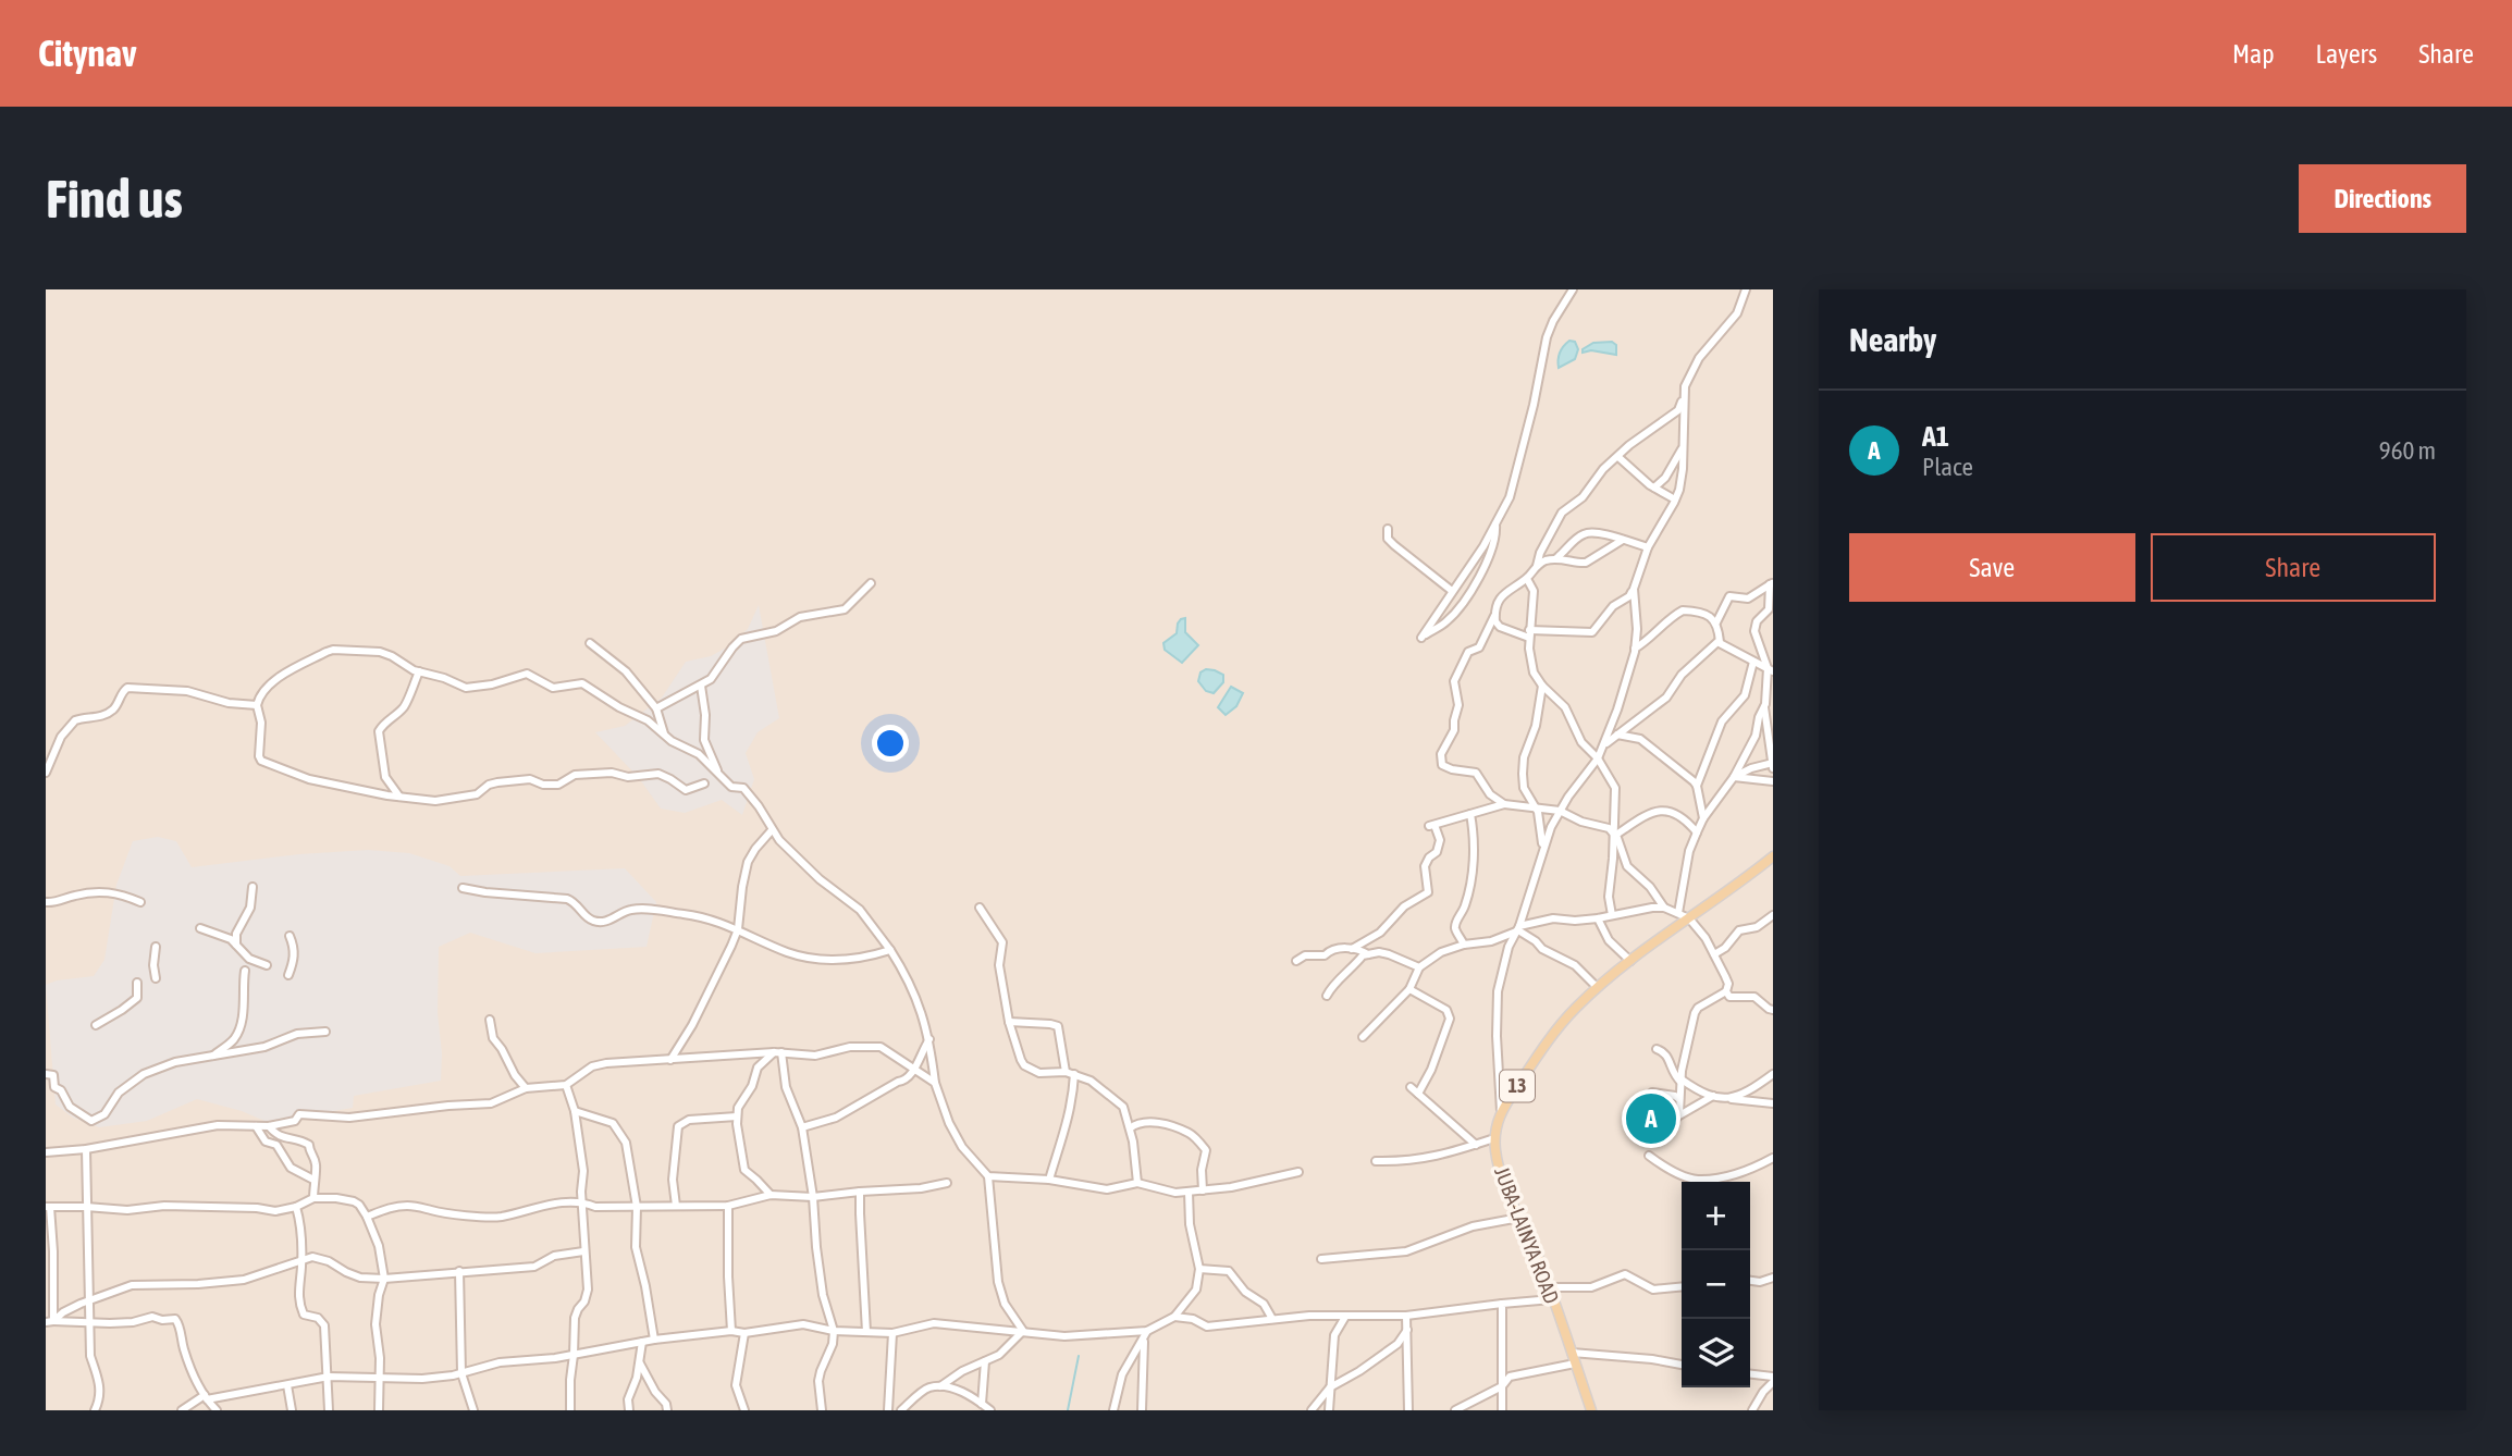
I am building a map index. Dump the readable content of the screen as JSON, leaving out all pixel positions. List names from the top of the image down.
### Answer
{
  "streets": {
    "main road": ["13", "JUBA-LAINYA ROAD"]
  },
  "page": {
    "header": "Citynav",
    "nav": ["Map", "Layers", "Share"],
    "buttons": [
      "Directions",
      ["Save", "Share"]
    ],
    "title": "Find us",
    "heading": "Nearby",
    "list": [
      {
        "mark": "A",
        "name": "A1",
        "note": "Place",
        "value": "960 m"
      }
    ],
    "pins": "A",
    "map_buttons": ["+", "−"]
  }
}
